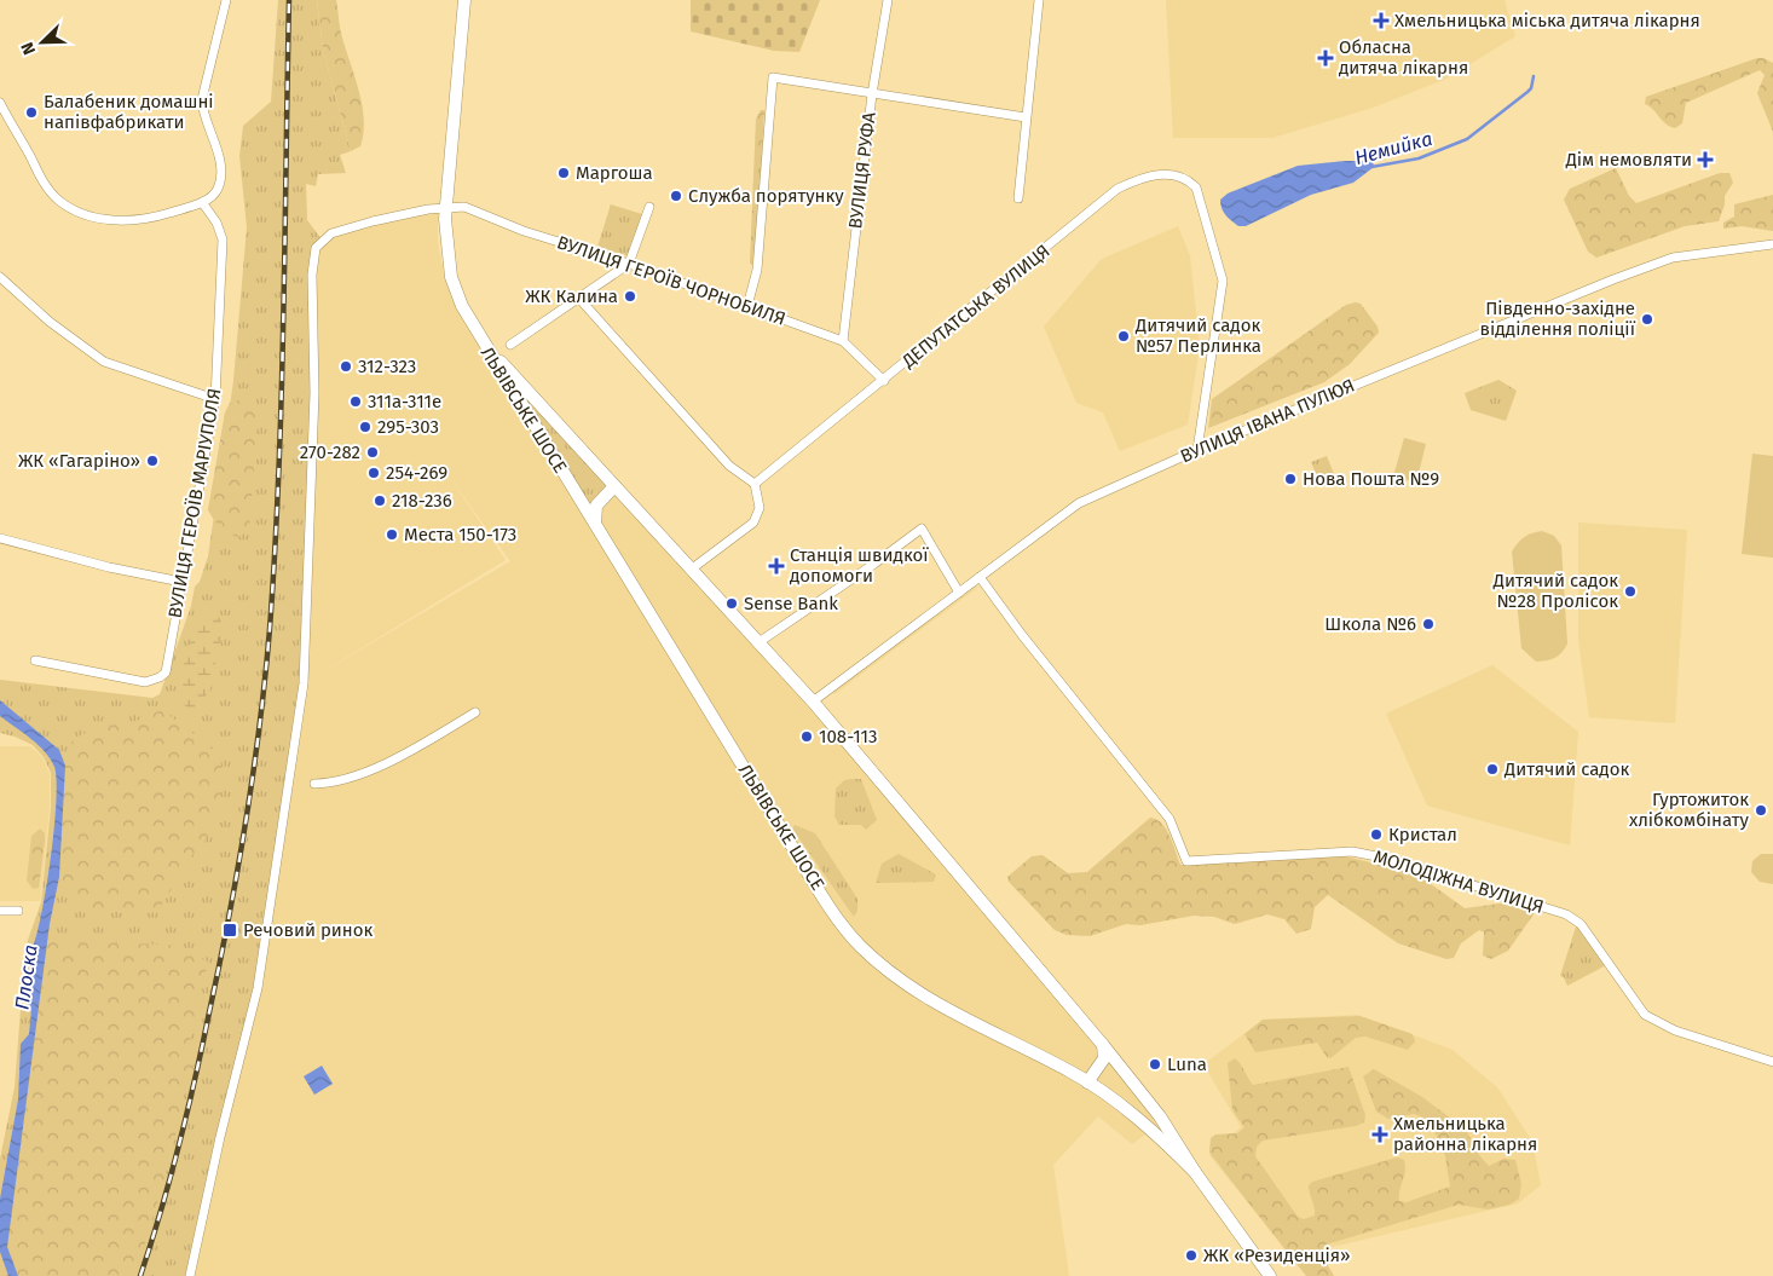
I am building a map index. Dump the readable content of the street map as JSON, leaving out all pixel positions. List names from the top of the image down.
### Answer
{
  "streets": {
    "main road": ["ЛЬВІВСЬКЕ ШОСЕ"],
    "street": [
      "ВУЛИЦЯ РУФА",
      "ВУЛИЦЯ ГЕРОЇВ ЧОРНОБИЛЯ",
      "ДЕПУТАТСЬКА ВУЛИЦЯ",
      "ВУЛИЦЯ ІВАНА ПУЛЮЯ",
      "ВУЛИЦЯ ГЕРОЇВ МАРІУПОЛЯ",
      "МОЛОДІЖНА ВУЛИЦЯ"
    ]
  },
  "crossings": [
    ["ВУЛИЦЯ РУФА", "ВУЛИЦЯ ГЕРОЇВ ЧОРНОБИЛЯ"],
    ["ВУЛИЦЯ ГЕРОЇВ ЧОРНОБИЛЯ", "ДЕПУТАТСЬКА ВУЛИЦЯ"],
    ["ДЕПУТАТСЬКА ВУЛИЦЯ", "ВУЛИЦЯ ІВАНА ПУЛЮЯ"],
    ["ЛЬВІВСЬКЕ ШОСЕ", "ВУЛИЦЯ ІВАНА ПУЛЮЯ"],
    ["ВУЛИЦЯ ІВАНА ПУЛЮЯ", "МОЛОДІЖНА ВУЛИЦЯ"]
  ],
  "water": ["Немийка", "Плоска"],
  "places": {
    "health": [
      "Хмельницька міська дитяча лікарня",
      "Обласна дитяча лікарня",
      "Дім немовляти",
      "Станція швидкої допомоги",
      "Хмельницька районна лікарня"
    ],
    "other": [
      "Балабеник домашні напівфабрикати",
      "Маргоша",
      "Служба порятунку",
      "ЖК Калина",
      "Південно-західне відділення поліції",
      "Дитячий садок №57 Перлинка",
      "312-323",
      "311а-311е",
      "295-303",
      "270-282",
      "ЖК «Гагаріно»",
      "254-269",
      "Нова Пошта №9",
      "218-236",
      "Места 150-173",
      "Дитячий садок №28 Пролісок",
      "Sense Bank",
      "Школа №6",
      "108-113",
      "Дитячий садок",
      "Гуртожиток хлібкомбінату",
      "Кристал",
      "Luna",
      "ЖК «Резиденція»"
    ],
    "transit": ["Речовий ринок"]
  },
  "north": "bottom left"
}
